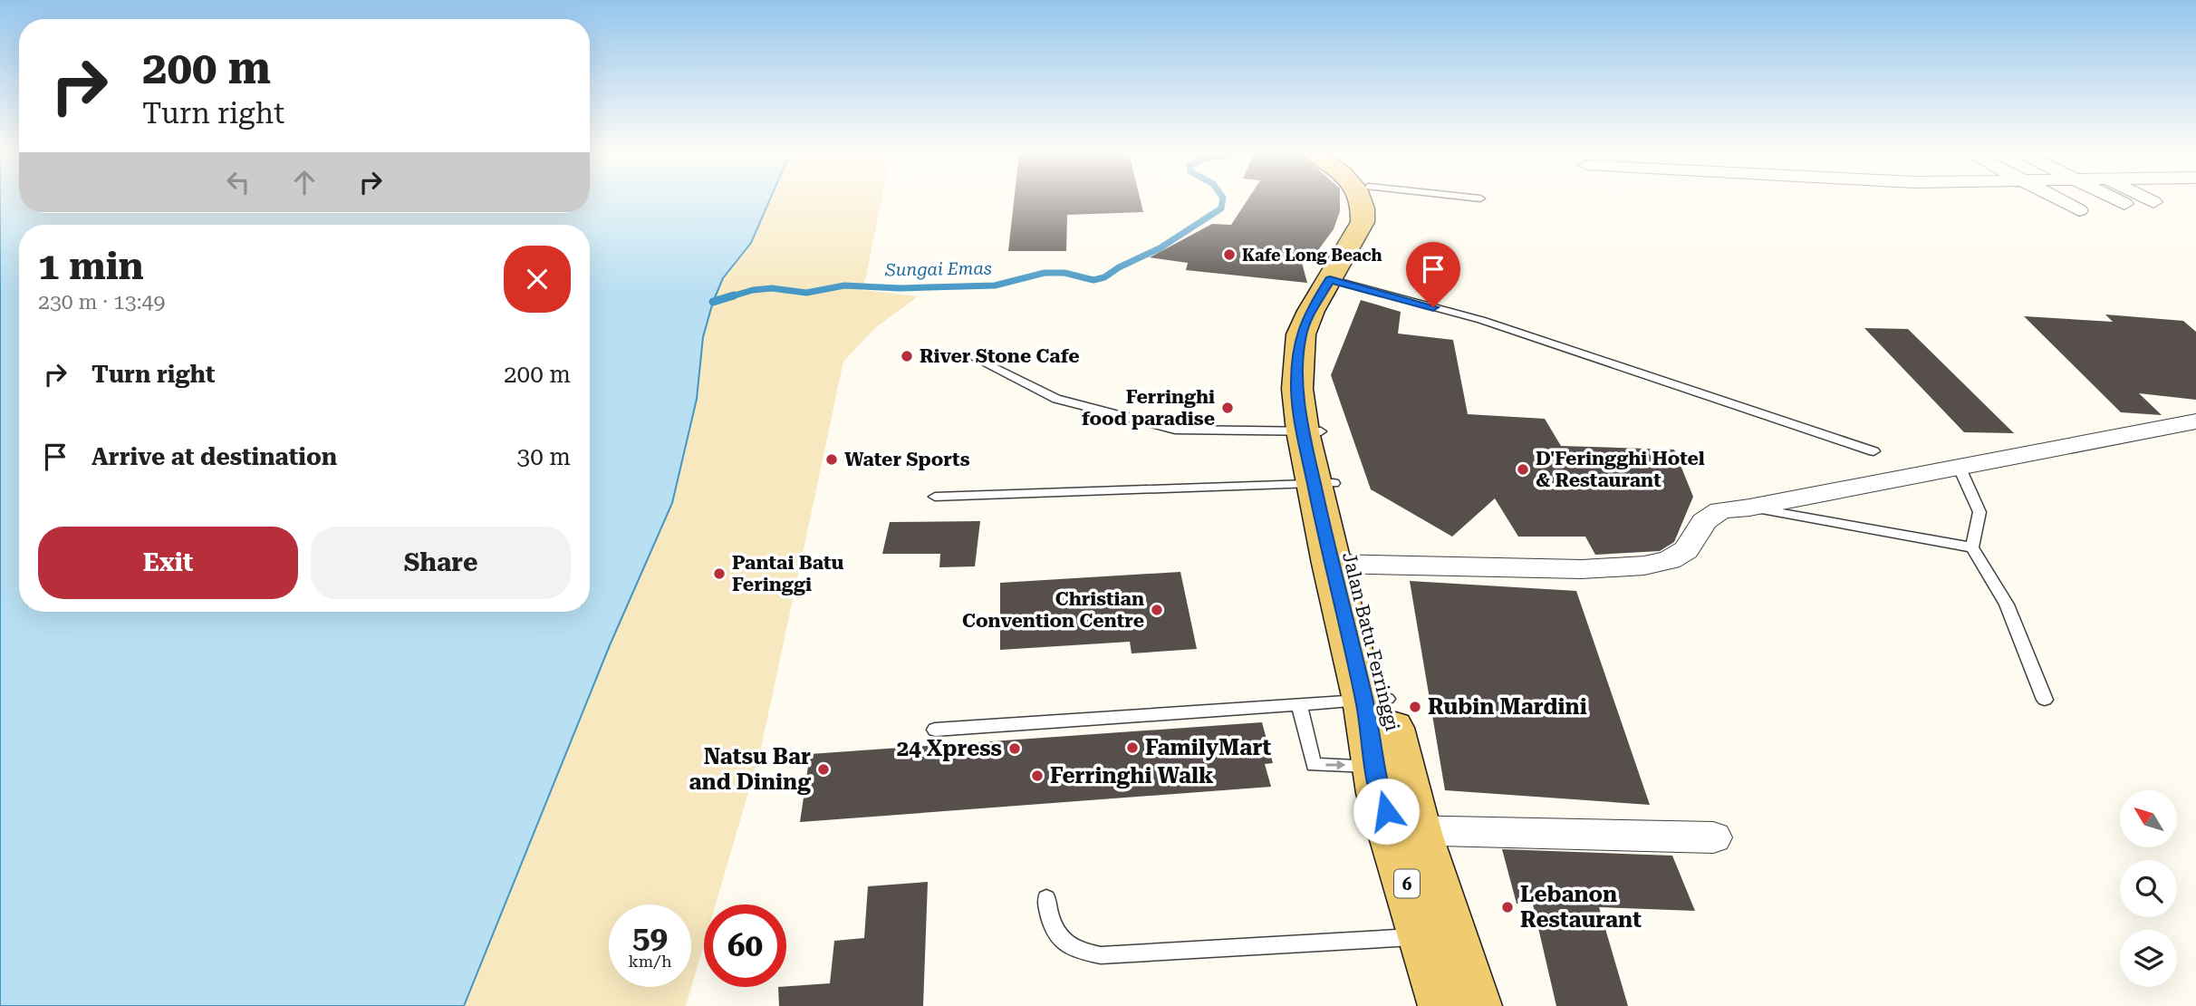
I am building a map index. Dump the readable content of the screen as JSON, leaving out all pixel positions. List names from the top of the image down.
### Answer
{
  "streets": {
    "main road": ["Jalan Batu Ferringgi", "6"]
  },
  "water": ["Sungai Emas"],
  "places": [
    "Kafe Long Beach",
    "River Stone Cafe",
    "Ferringhi food paradise",
    "Water Sports",
    "D'Feringghi Hotel & Restaurant",
    "Pantai Batu Feringgi",
    "Christian Convention Centre",
    "Rubin Mardini",
    "FamilyMart",
    "24 Xpress",
    "Natsu Bar and Dining",
    "Ferringhi Walk",
    "Lebanon Restaurant"
  ],
  "north": "top left",
  "page": {
    "turn": ["200 m", "Turn right"],
    "heading": ["1 min", "230 m · 13:49"],
    "list": [
      {
        "name": "Turn right",
        "value": "200 m"
      },
      {
        "name": "Arrive at destination",
        "value": "30 m"
      }
    ],
    "buttons": ["Exit", "Share"],
    "speed": "59 km/h",
    "limit": "60"
  }
}
